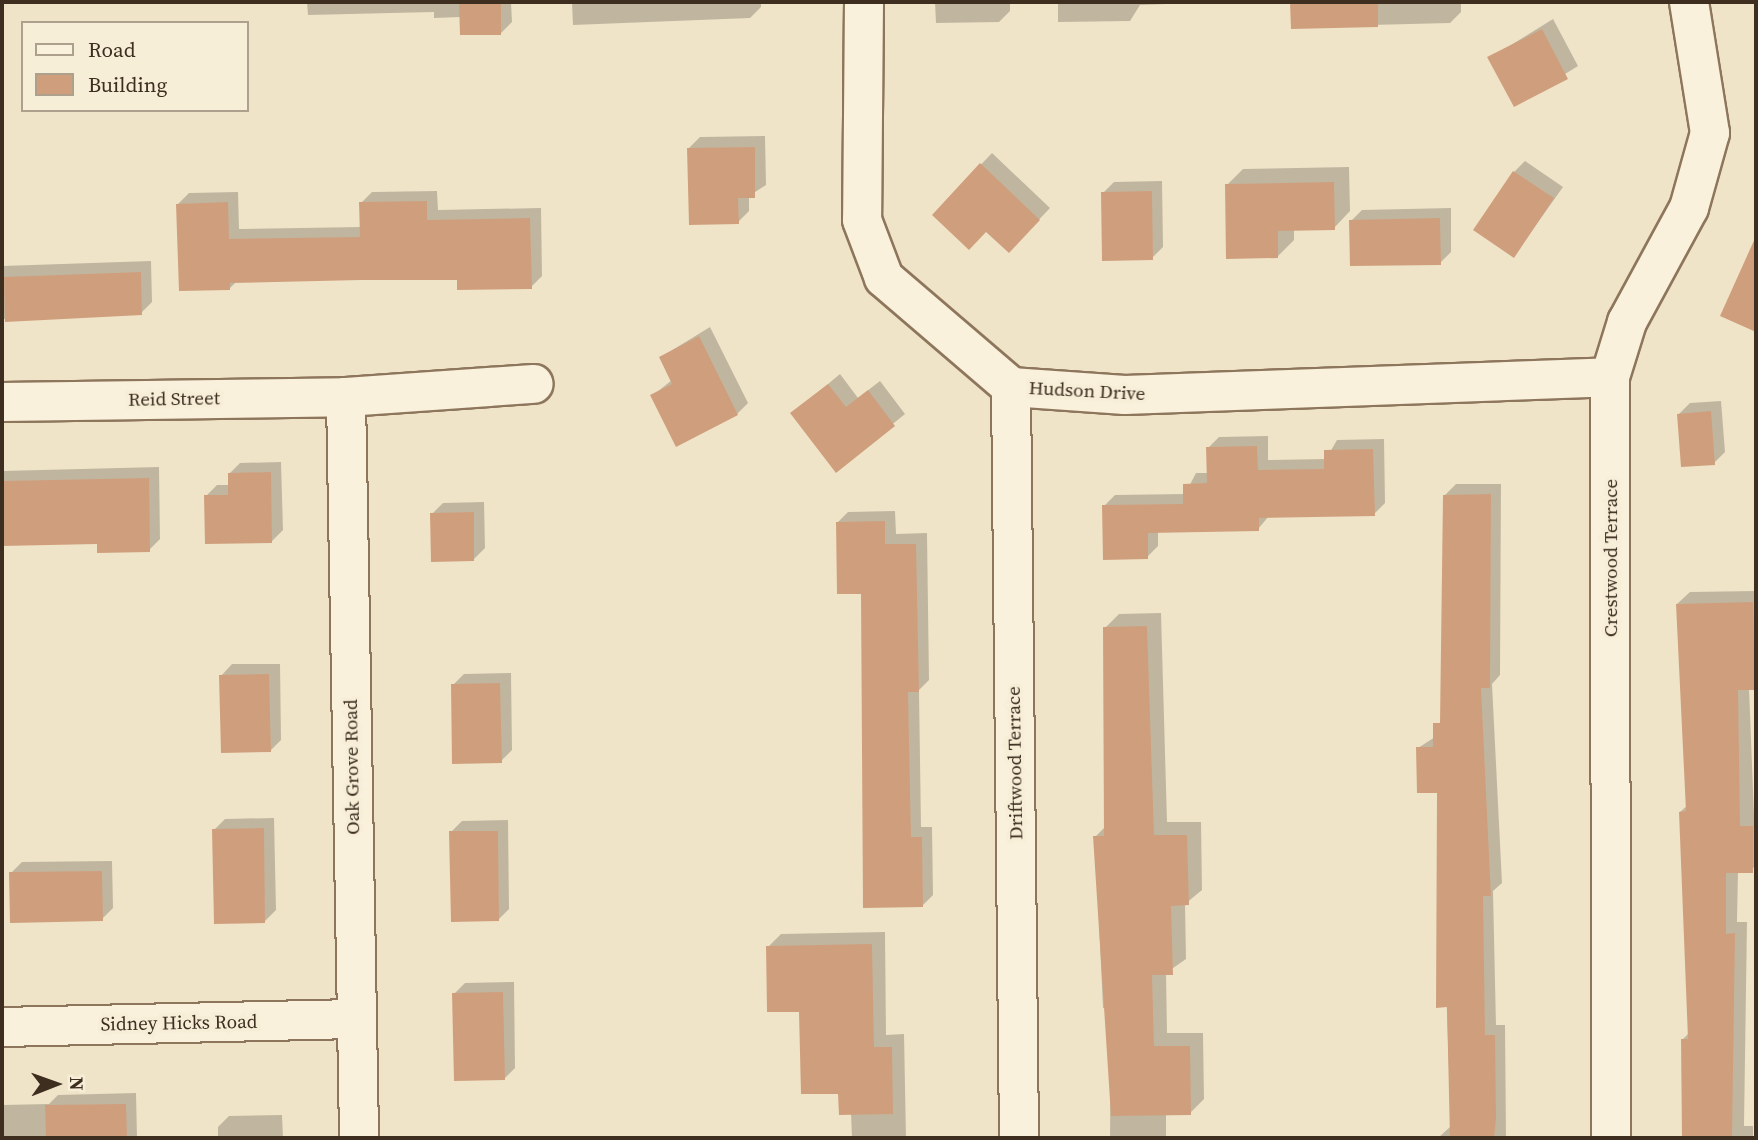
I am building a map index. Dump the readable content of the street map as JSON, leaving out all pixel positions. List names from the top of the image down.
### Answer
{
  "streets": {
    "street": [
      "Hudson Drive",
      "Reid Street",
      "Crestwood Terrace",
      "Driftwood Terrace",
      "Oak Grove Road",
      "Sidney Hicks Road"
    ]
  },
  "crossings": [
    ["Hudson Drive", "Crestwood Terrace"],
    ["Hudson Drive", "Driftwood Terrace"],
    ["Reid Street", "Oak Grove Road"],
    ["Oak Grove Road", "Sidney Hicks Road"]
  ],
  "legend": ["Road", "Building"],
  "north": "right"
}
